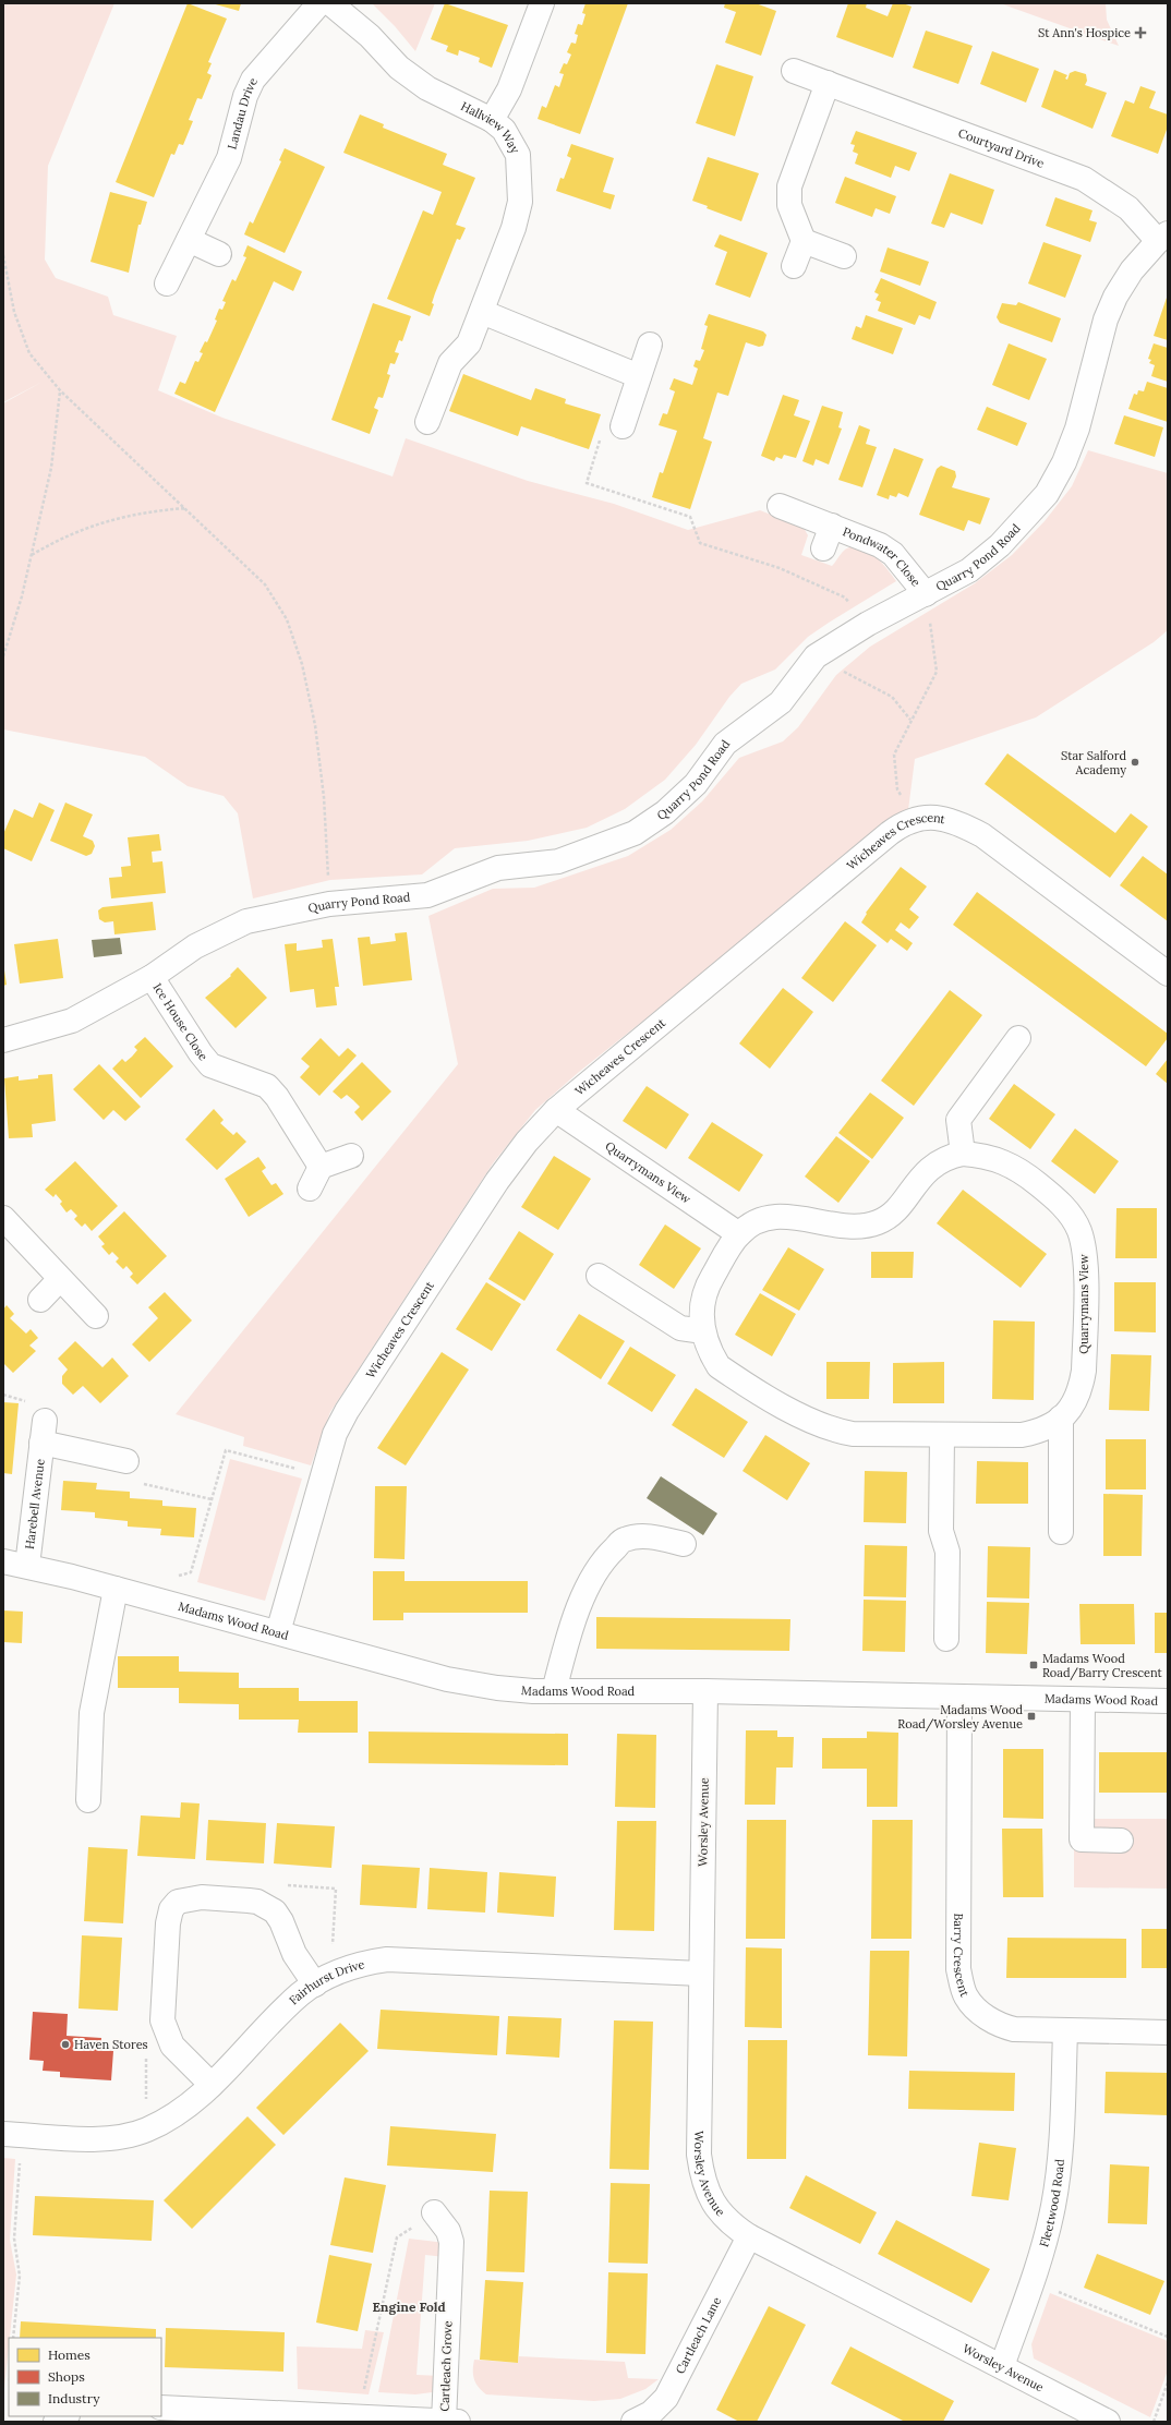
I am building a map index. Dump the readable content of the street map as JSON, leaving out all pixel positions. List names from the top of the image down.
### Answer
{
  "streets": {
    "street": [
      "Landau Drive",
      "Hallview Way",
      "Courtyard Drive",
      "Quarry Pond Road",
      "Pondwater Close",
      "Wicheaves Crescent",
      "Ice House Close",
      "Quarrymans View",
      "Harebell Avenue",
      "Madams Wood Road",
      "Worsley Avenue",
      "Barry Crescent",
      "Fairhurst Drive",
      "Fleetwood Road",
      "Cartleach Lane",
      "Cartleach Grove"
    ]
  },
  "crossings": [
    ["Courtyard Drive", "Quarry Pond Road"],
    ["Quarry Pond Road", "Pondwater Close"],
    ["Quarry Pond Road", "Ice House Close"],
    ["Wicheaves Crescent", "Quarrymans View"],
    ["Wicheaves Crescent", "Madams Wood Road"],
    ["Harebell Avenue", "Madams Wood Road"],
    ["Madams Wood Road", "Worsley Avenue"],
    ["Madams Wood Road", "Barry Crescent"],
    ["Worsley Avenue", "Fairhurst Drive"],
    ["Worsley Avenue", "Fleetwood Road"],
    ["Worsley Avenue", "Cartleach Lane"],
    ["Barry Crescent", "Fleetwood Road"]
  ],
  "districts": ["Engine Fold"],
  "places": {
    "health": ["St Ann's Hospice"],
    "other": ["Star Salford Academy", "Haven Stores"],
    "transit": ["Madams Wood Road/Barry Crescent", "Madams Wood Road/Worsley Avenue"]
  },
  "legend": ["Homes", "Shops", "Industry"]
}
